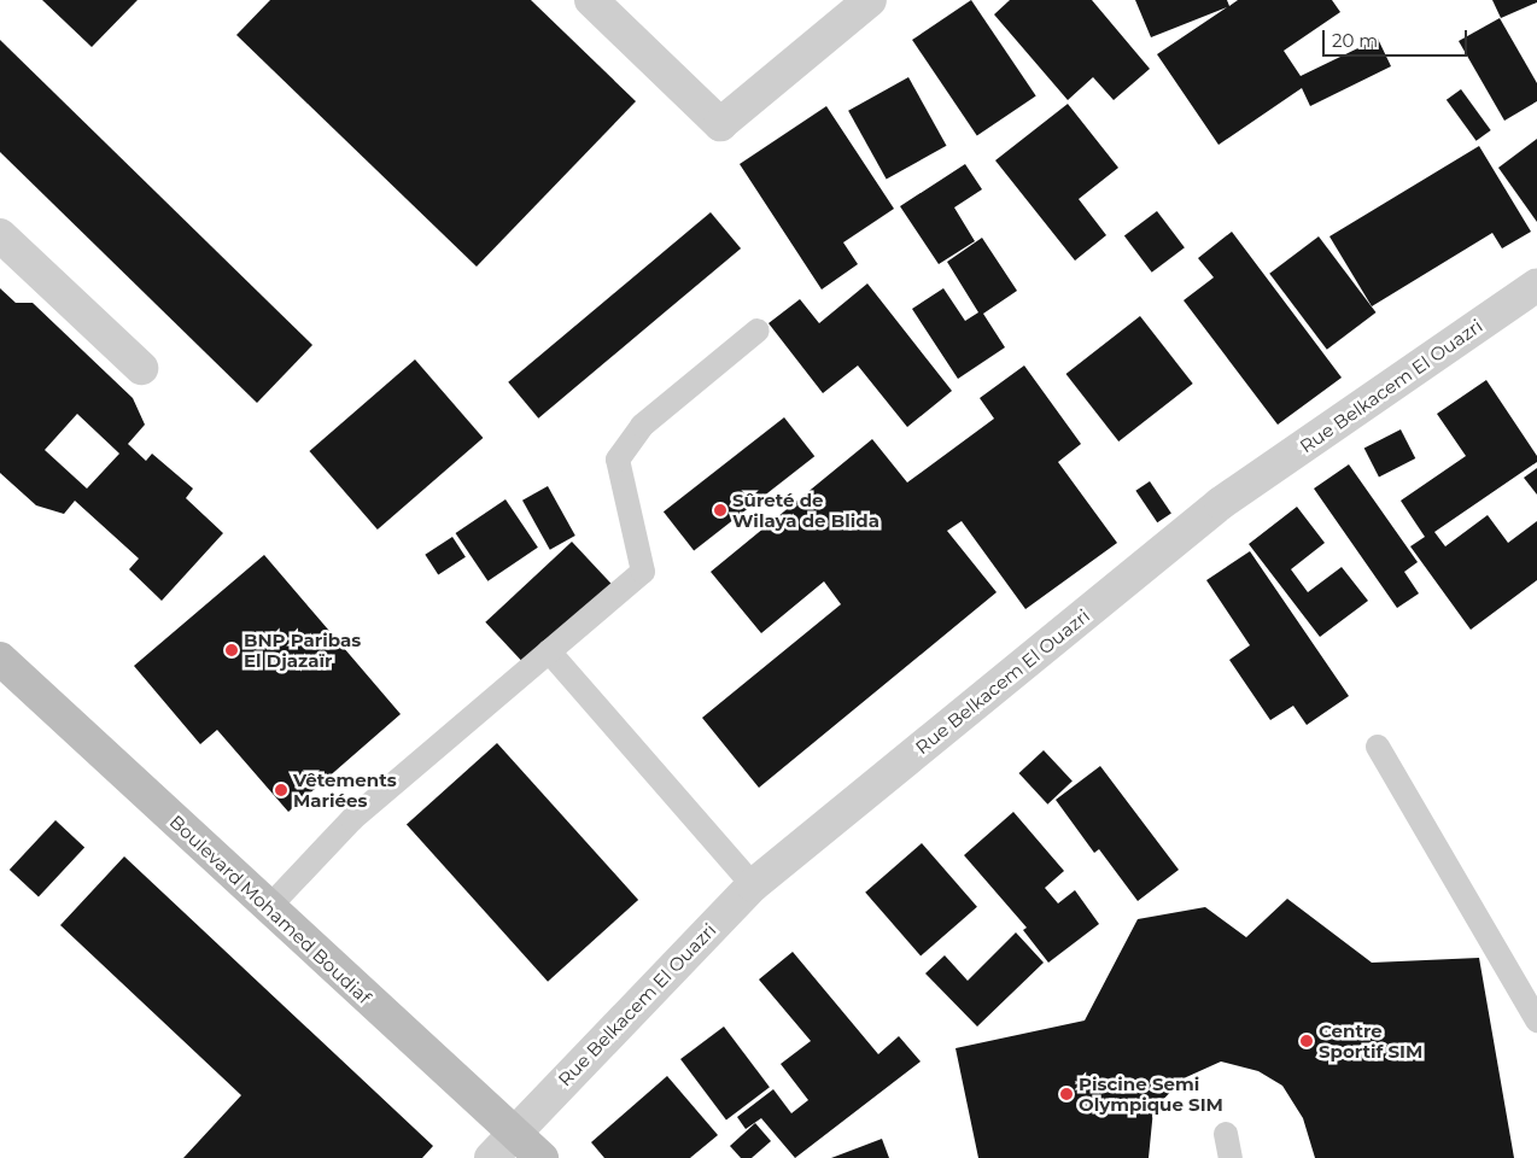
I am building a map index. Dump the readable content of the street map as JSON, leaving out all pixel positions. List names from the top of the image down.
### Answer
{
  "streets": {
    "main road": ["Boulevard Mohamed Boudiaf"],
    "street": ["Rue Belkacem El Ouazri"]
  },
  "crossings": [
    ["Rue Belkacem El Ouazri", "Boulevard Mohamed Boudiaf"]
  ],
  "places": [
    "Sûreté de Wilaya de Blida",
    "BNP Paribas El Djazaïr",
    "Vêtements Mariées",
    "Centre Sportif SIM",
    "Piscine Semi Olympique SIM"
  ],
  "scale_bar": "20 m"
}
